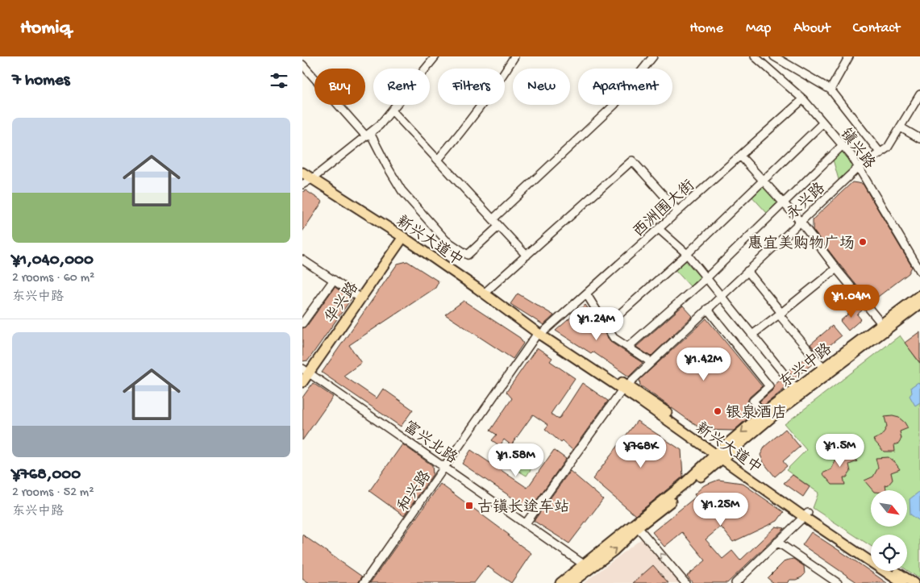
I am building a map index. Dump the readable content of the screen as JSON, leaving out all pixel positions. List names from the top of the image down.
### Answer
{
  "streets": {
    "main road": ["新兴大道中", "华兴路", "东兴中路"],
    "street": [
      "镇兴路",
      "永兴路",
      "西洲围大街",
      "富兴北路",
      "和兴路"
    ]
  },
  "crossings": [
    ["镇兴路", "永兴路"],
    ["镇兴路", "西洲围大街"],
    ["永兴路", "新兴大道中"],
    ["永兴路", "富兴北路"],
    ["西洲围大街", "新兴大道中"],
    ["西洲围大街", "和兴路"],
    ["新兴大道中", "华兴路"],
    ["新兴大道中", "东兴中路"],
    ["新兴大道中", "和兴路"],
    ["华兴路", "富兴北路"],
    ["东兴中路", "富兴北路"],
    ["富兴北路", "和兴路"]
  ],
  "places": {
    "other": ["惠宜美购物广场", "银泉酒店"],
    "transit": ["古镇长途车站"]
  },
  "north": "bottom right",
  "page": {
    "header": "Homiq",
    "nav": [
      "Home",
      "Map",
      "About",
      "Contact"
    ],
    "heading": "7 homes",
    "chip": [
      "Buy",
      "Rent",
      "Filters",
      "New",
      "Apartment"
    ],
    "list": [
      {
        "name": "¥1,040,000",
        "note": "2 rooms · 60 m² · 东兴中路"
      },
      {
        "name": "¥768,000",
        "note": "2 rooms · 52 m² · 东兴中路"
      }
    ],
    "price": [
      "¥1.04M",
      "¥1.24M",
      "¥1.42M",
      "¥1.5M",
      "¥768K",
      "¥1.58M",
      "¥1.25M"
    ]
  }
}
